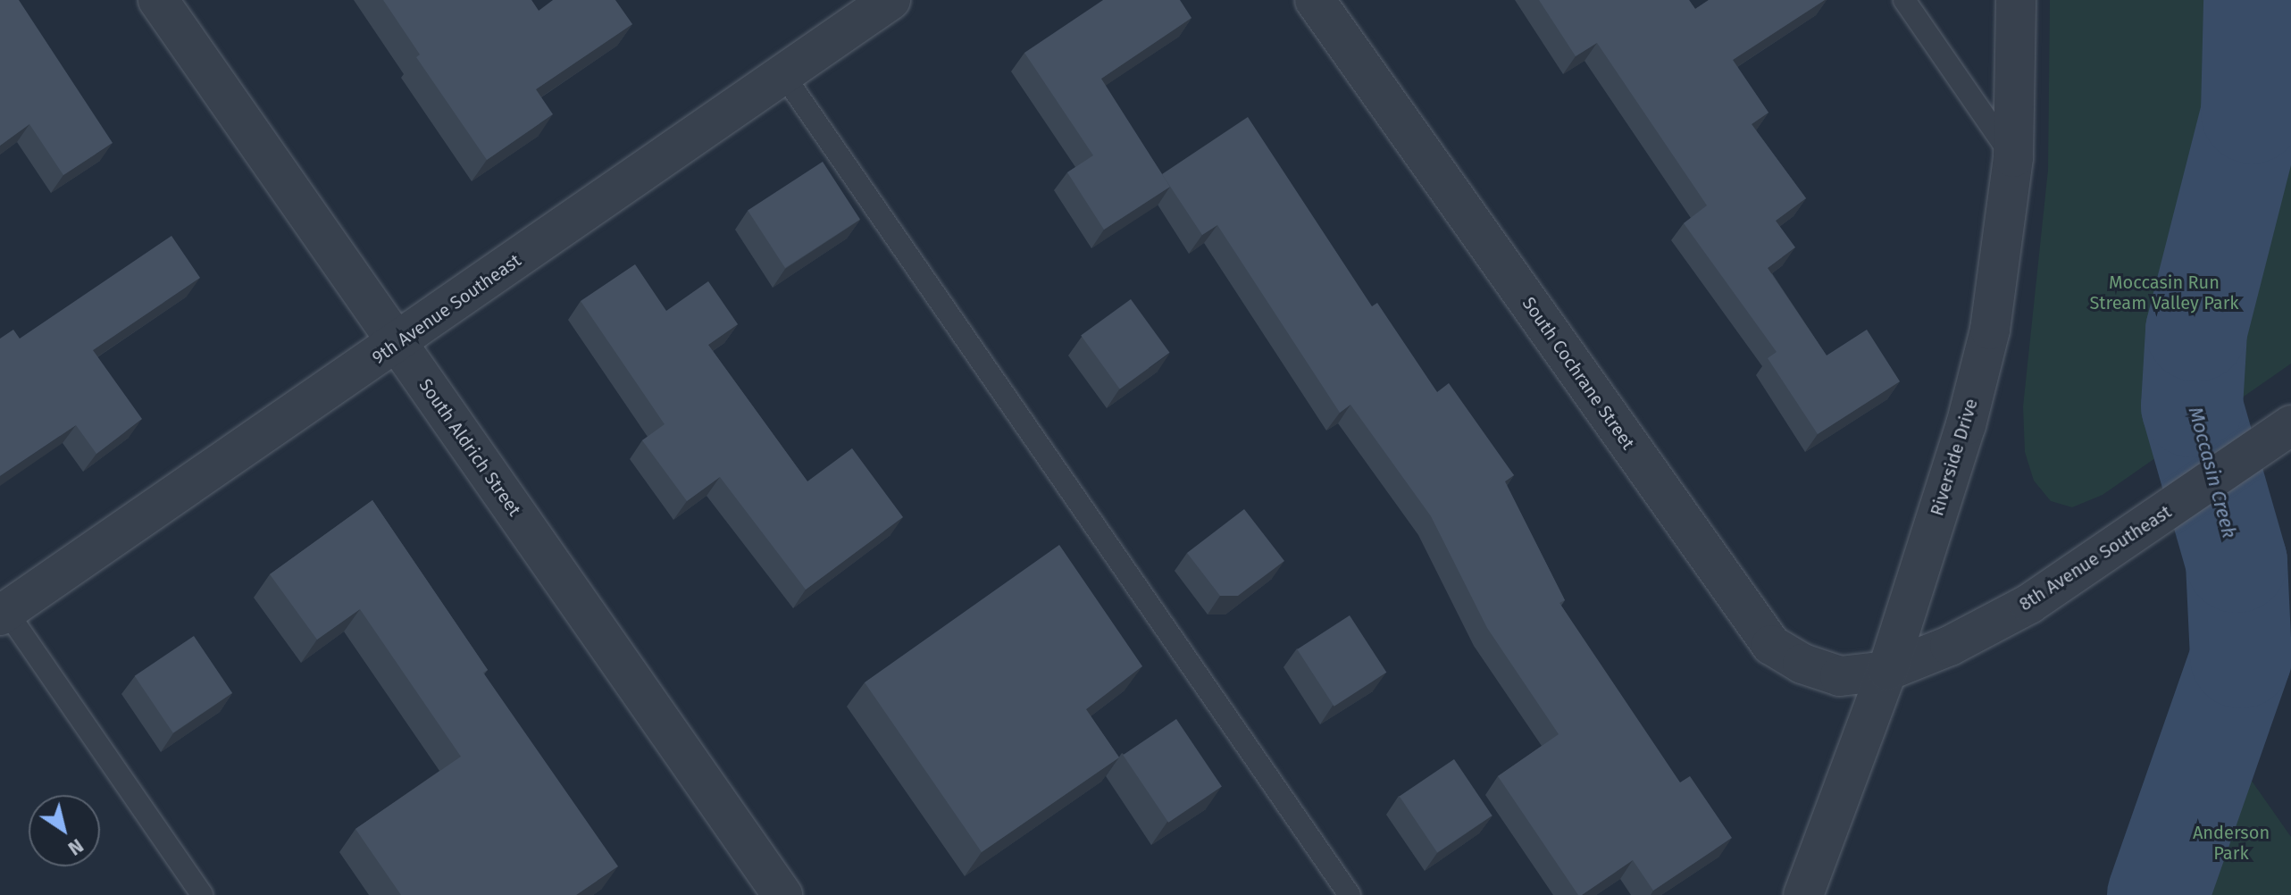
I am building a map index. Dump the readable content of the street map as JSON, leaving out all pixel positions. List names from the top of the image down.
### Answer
{
  "streets": {
    "street": [
      "9th Avenue Southeast",
      "South Cochrane Street",
      "South Aldrich Street",
      "Riverside Drive",
      "8th Avenue Southeast"
    ]
  },
  "crossings": [
    ["9th Avenue Southeast", "South Aldrich Street"],
    ["South Cochrane Street", "Riverside Drive"],
    ["South Cochrane Street", "8th Avenue Southeast"],
    ["Riverside Drive", "8th Avenue Southeast"]
  ],
  "water": ["Moccasin Creek"],
  "parks": ["Moccasin Run Stream Valley Park", "Anderson Park"],
  "north": "bottom right"
}
